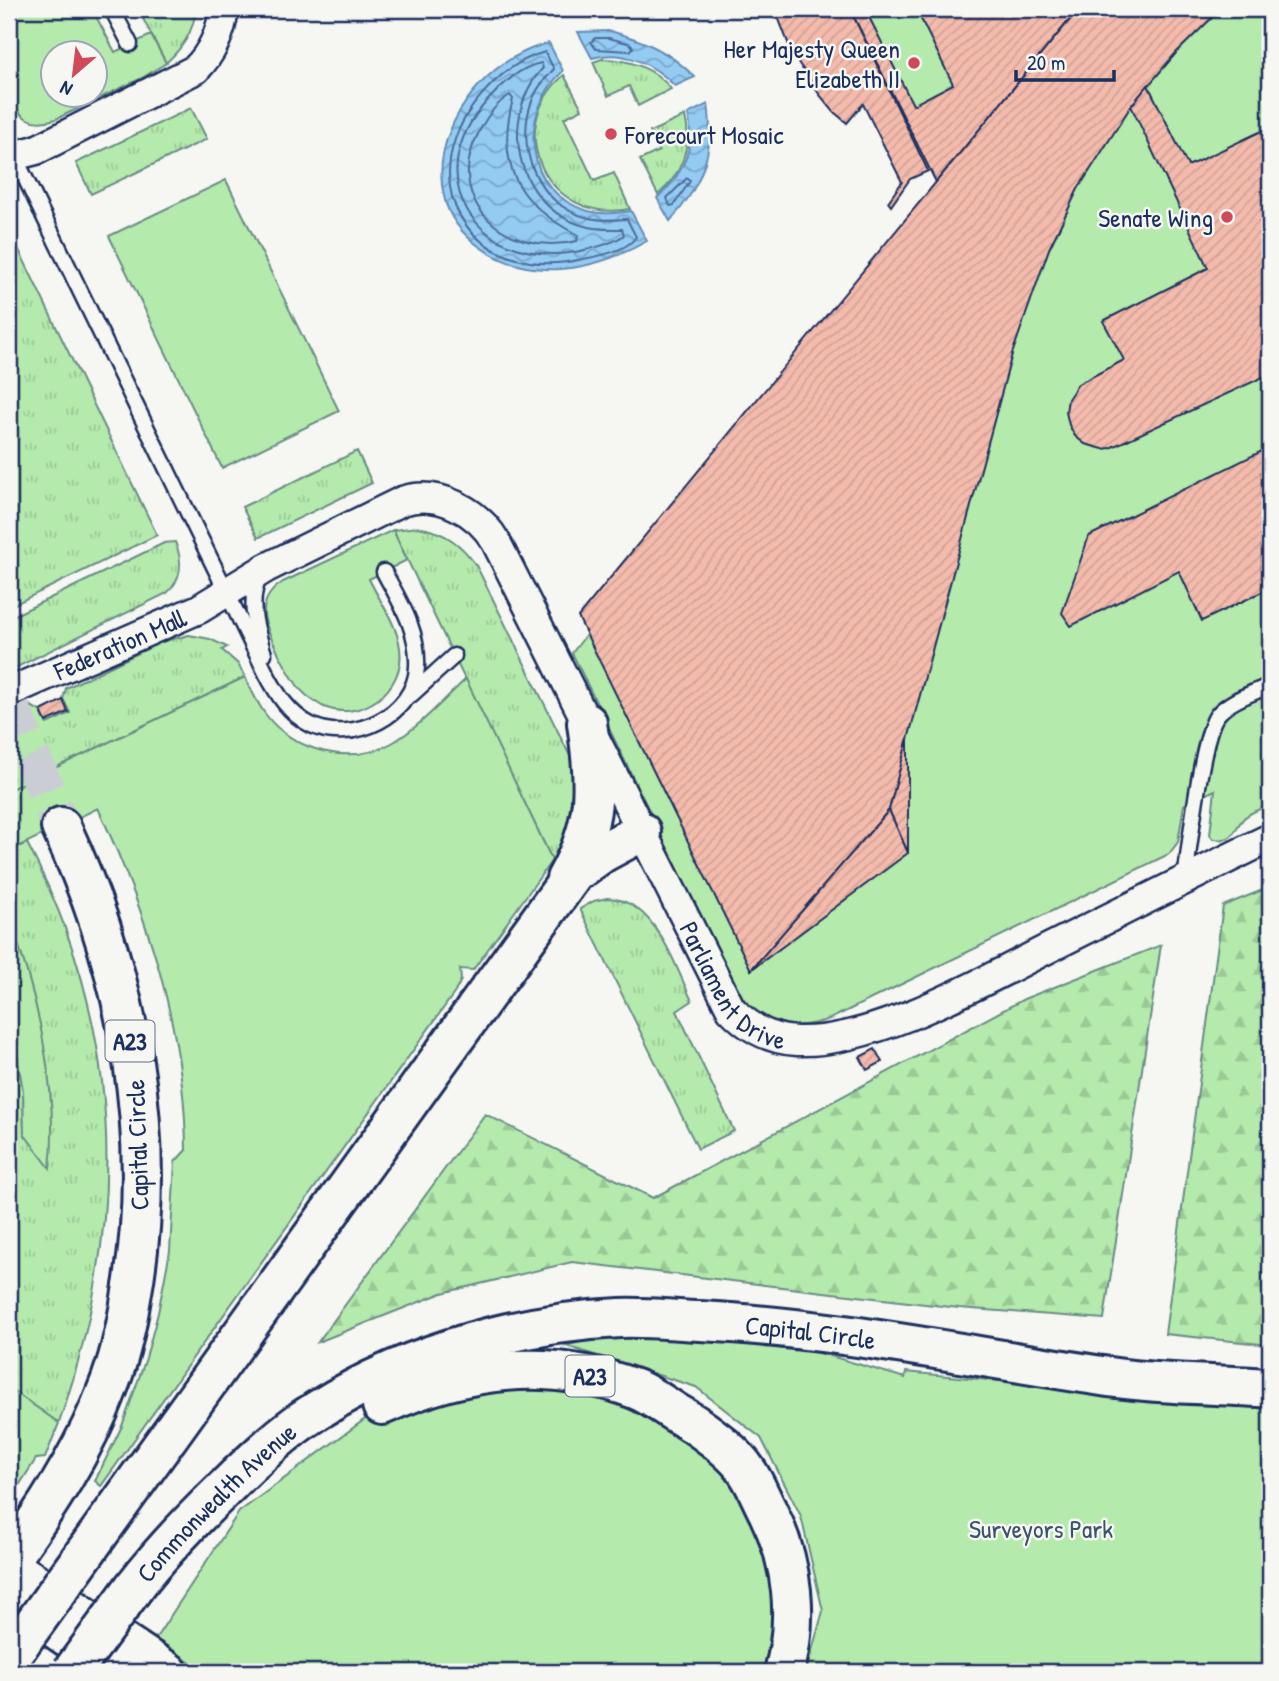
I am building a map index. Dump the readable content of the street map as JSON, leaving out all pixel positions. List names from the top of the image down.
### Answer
{
  "streets": {
    "main road": ["A23", "Capital Circle", "Commonwealth Avenue"],
    "street": ["Federation Mall", "Parliament Drive"]
  },
  "crossings": [
    ["Federation Mall", "Parliament Drive"],
    ["A23", "Commonwealth Avenue"],
    ["Capital Circle", "Commonwealth Avenue"]
  ],
  "parks": ["Surveyors Park"],
  "places": ["Her Majesty Queen Elizabeth II", "Forecourt Mosaic", "Senate Wing"],
  "scale_bar": "20 m",
  "north": "bottom left"
}
